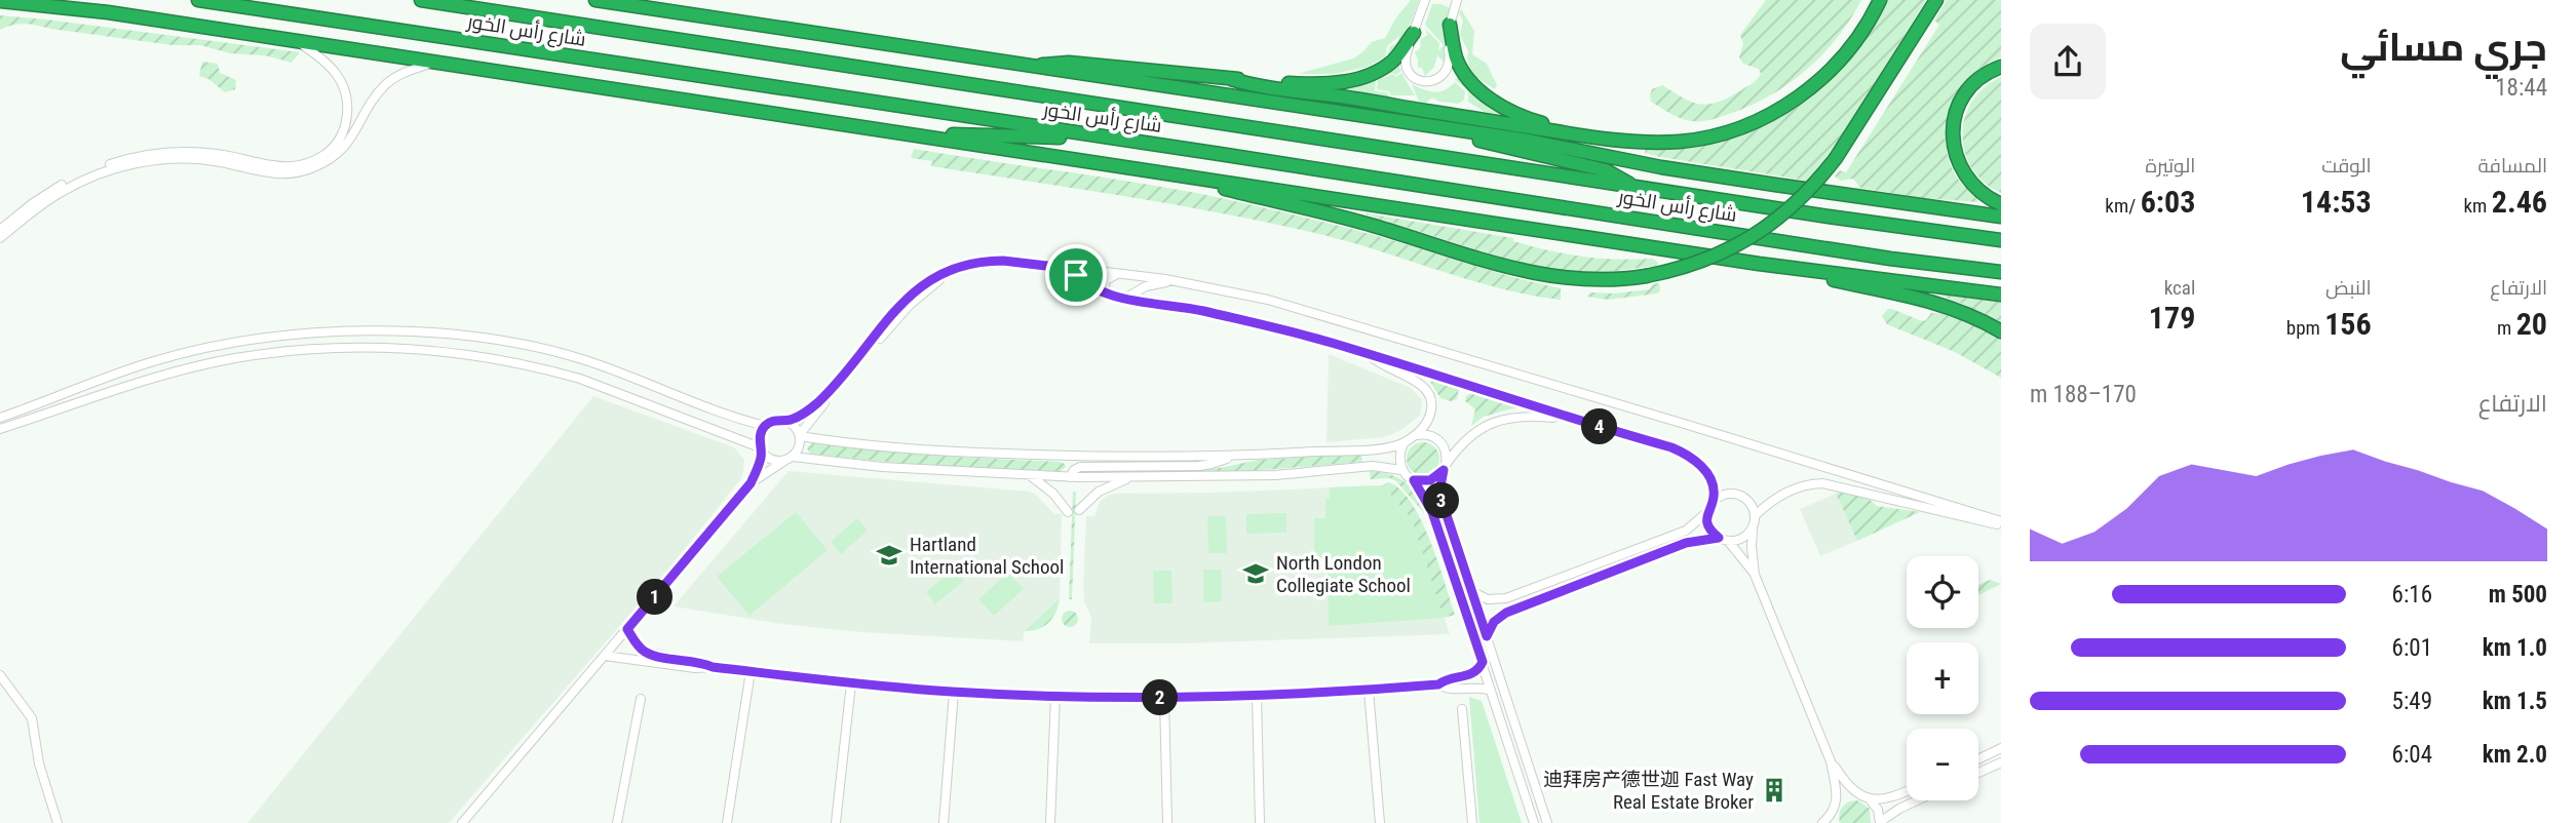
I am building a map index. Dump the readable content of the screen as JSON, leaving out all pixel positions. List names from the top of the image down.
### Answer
{
  "streets": {
    "highway": ["شارع رأس الخور"]
  },
  "places": {
    "school or university": ["Hartland International School", "North London Collegiate School"],
    "building": ["迪拜房产德世迦 Fast Way Real Estate Broker"]
  },
  "page": {
    "heading": ["جري مسائي", "18:44"],
    "stats": [
      ["المسافة", "2.46 km"],
      ["الوقت", "14:53"],
      ["الوتيرة", "6:03 /km"],
      ["الارتفاع", "20 m"],
      ["النبض", "156 bpm"],
      ["kcal", "179"]
    ],
    "chart": ["الارتفاع", "170–188 m"],
    "pins": [
      "4",
      "3",
      "1",
      "2"
    ],
    "map_buttons": ["+", "−"],
    "list": [
      {
        "name": "500 m",
        "note": "6:16"
      },
      {
        "name": "1.0 km",
        "note": "6:01"
      },
      {
        "name": "1.5 km",
        "note": "5:49"
      },
      {
        "name": "2.0 km",
        "note": "6:04"
      }
    ]
  }
}
